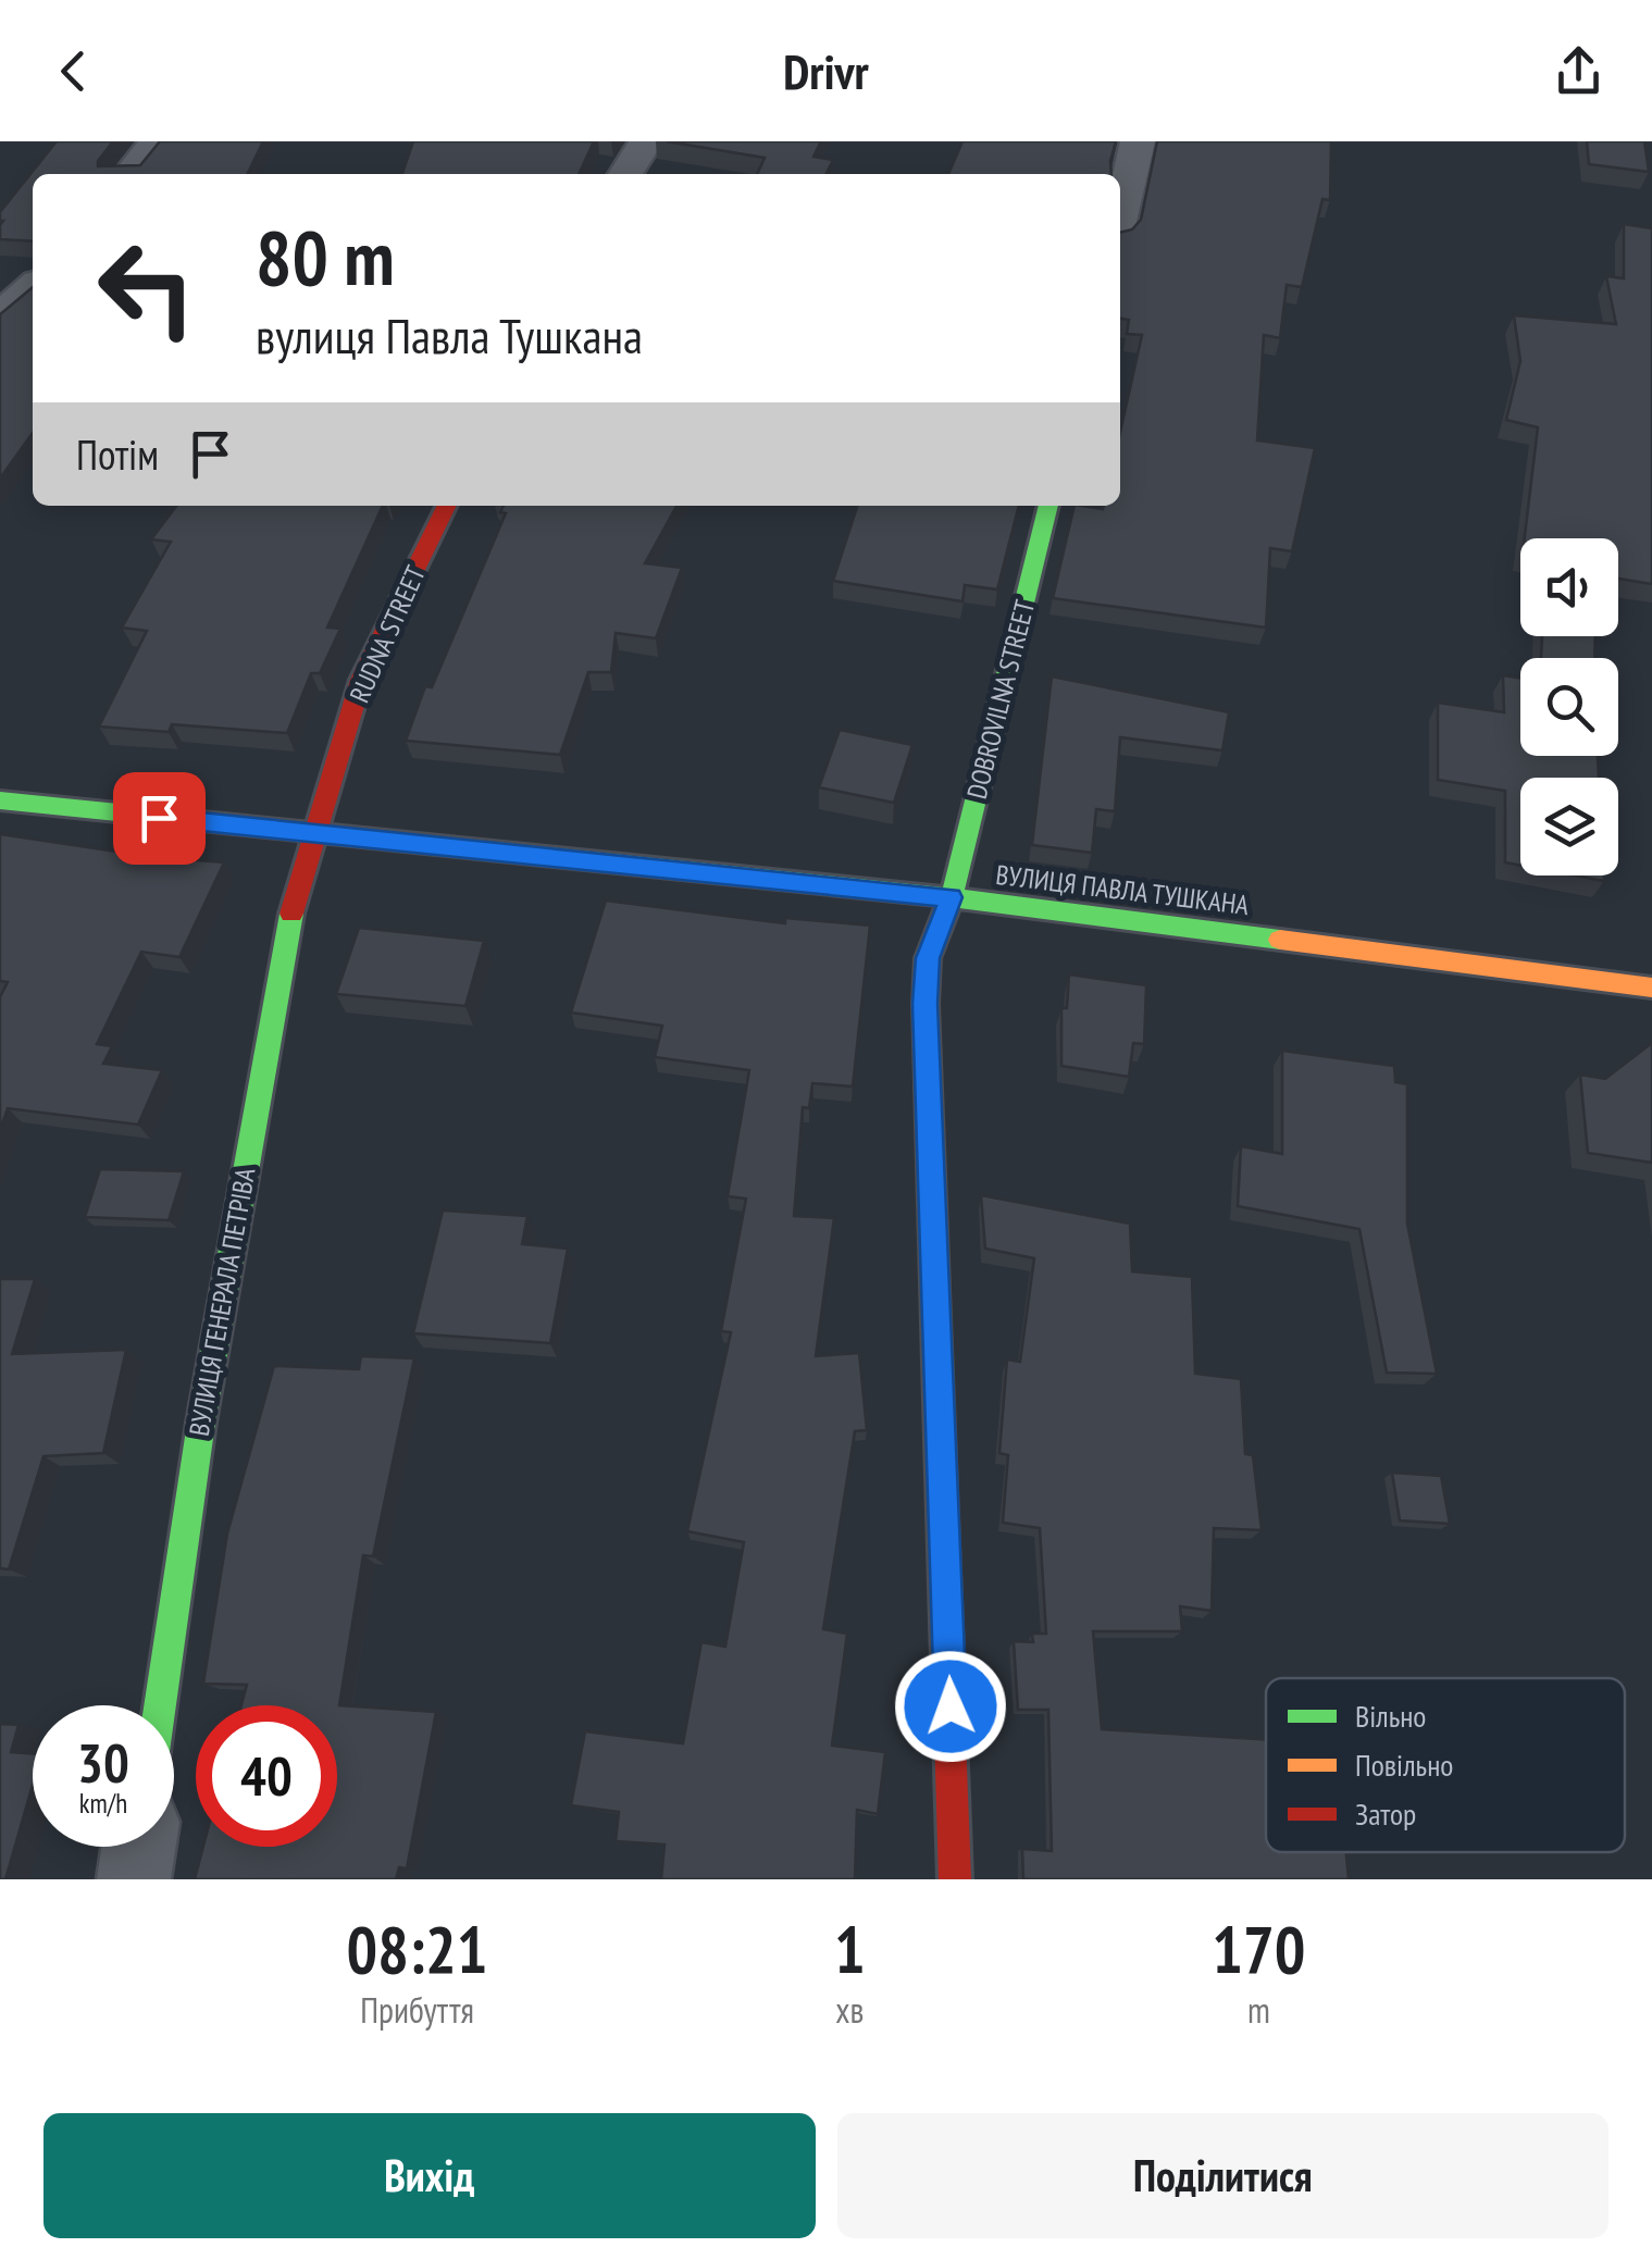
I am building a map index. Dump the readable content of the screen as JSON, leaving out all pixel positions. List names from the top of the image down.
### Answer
{
  "streets": {
    "street": [
      "RUDNA STREET",
      "DOBROVILNA STREET",
      "ВУЛИЦЯ ПАВЛА ТУШКАНА",
      "ВУЛИЦЯ ГЕНЕРАЛА ПЕТРІВА"
    ]
  },
  "crossings": [
    ["RUDNA STREET", "ВУЛИЦЯ ПАВЛА ТУШКАНА"],
    ["RUDNA STREET", "ВУЛИЦЯ ГЕНЕРАЛА ПЕТРІВА"],
    ["DOBROVILNA STREET", "ВУЛИЦЯ ПАВЛА ТУШКАНА"],
    ["ВУЛИЦЯ ПАВЛА ТУШКАНА", "ВУЛИЦЯ ГЕНЕРАЛА ПЕТРІВА"]
  ],
  "legend": ["Вільно", "Повільно", "Затор"],
  "page": {
    "header": "Drivr",
    "turn": ["80 m", "вулиця Павла Тушкана"],
    "then": "Потім",
    "speed": "30 km/h",
    "limit": "40",
    "eta": [
      "08:21",
      "Прибуття",
      "1",
      "хв",
      "170",
      "m"
    ],
    "buttons": ["Вихід", "Поділитися"]
  }
}
